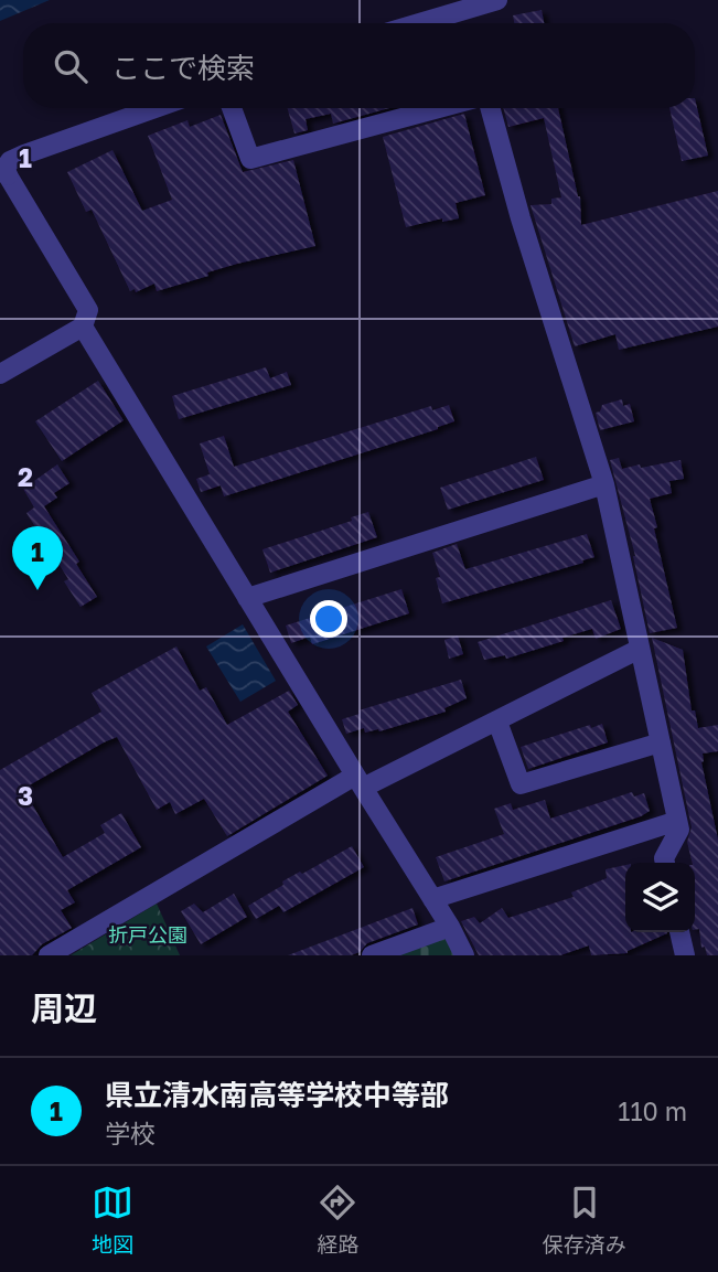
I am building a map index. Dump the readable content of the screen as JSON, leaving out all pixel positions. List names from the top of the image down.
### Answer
{
  "parks": ["折戸公園"],
  "page": {
    "search": "ここで検索",
    "pins": "1",
    "heading": "周辺",
    "list": [
      {
        "mark": "1",
        "name": "県立清水南高等学校中等部",
        "note": "学校",
        "value": "110 m"
      }
    ],
    "nav": ["地図", "経路", "保存済み"]
  },
  "grid": {
    "rows": ["1", "2", "3"]
  }
}
